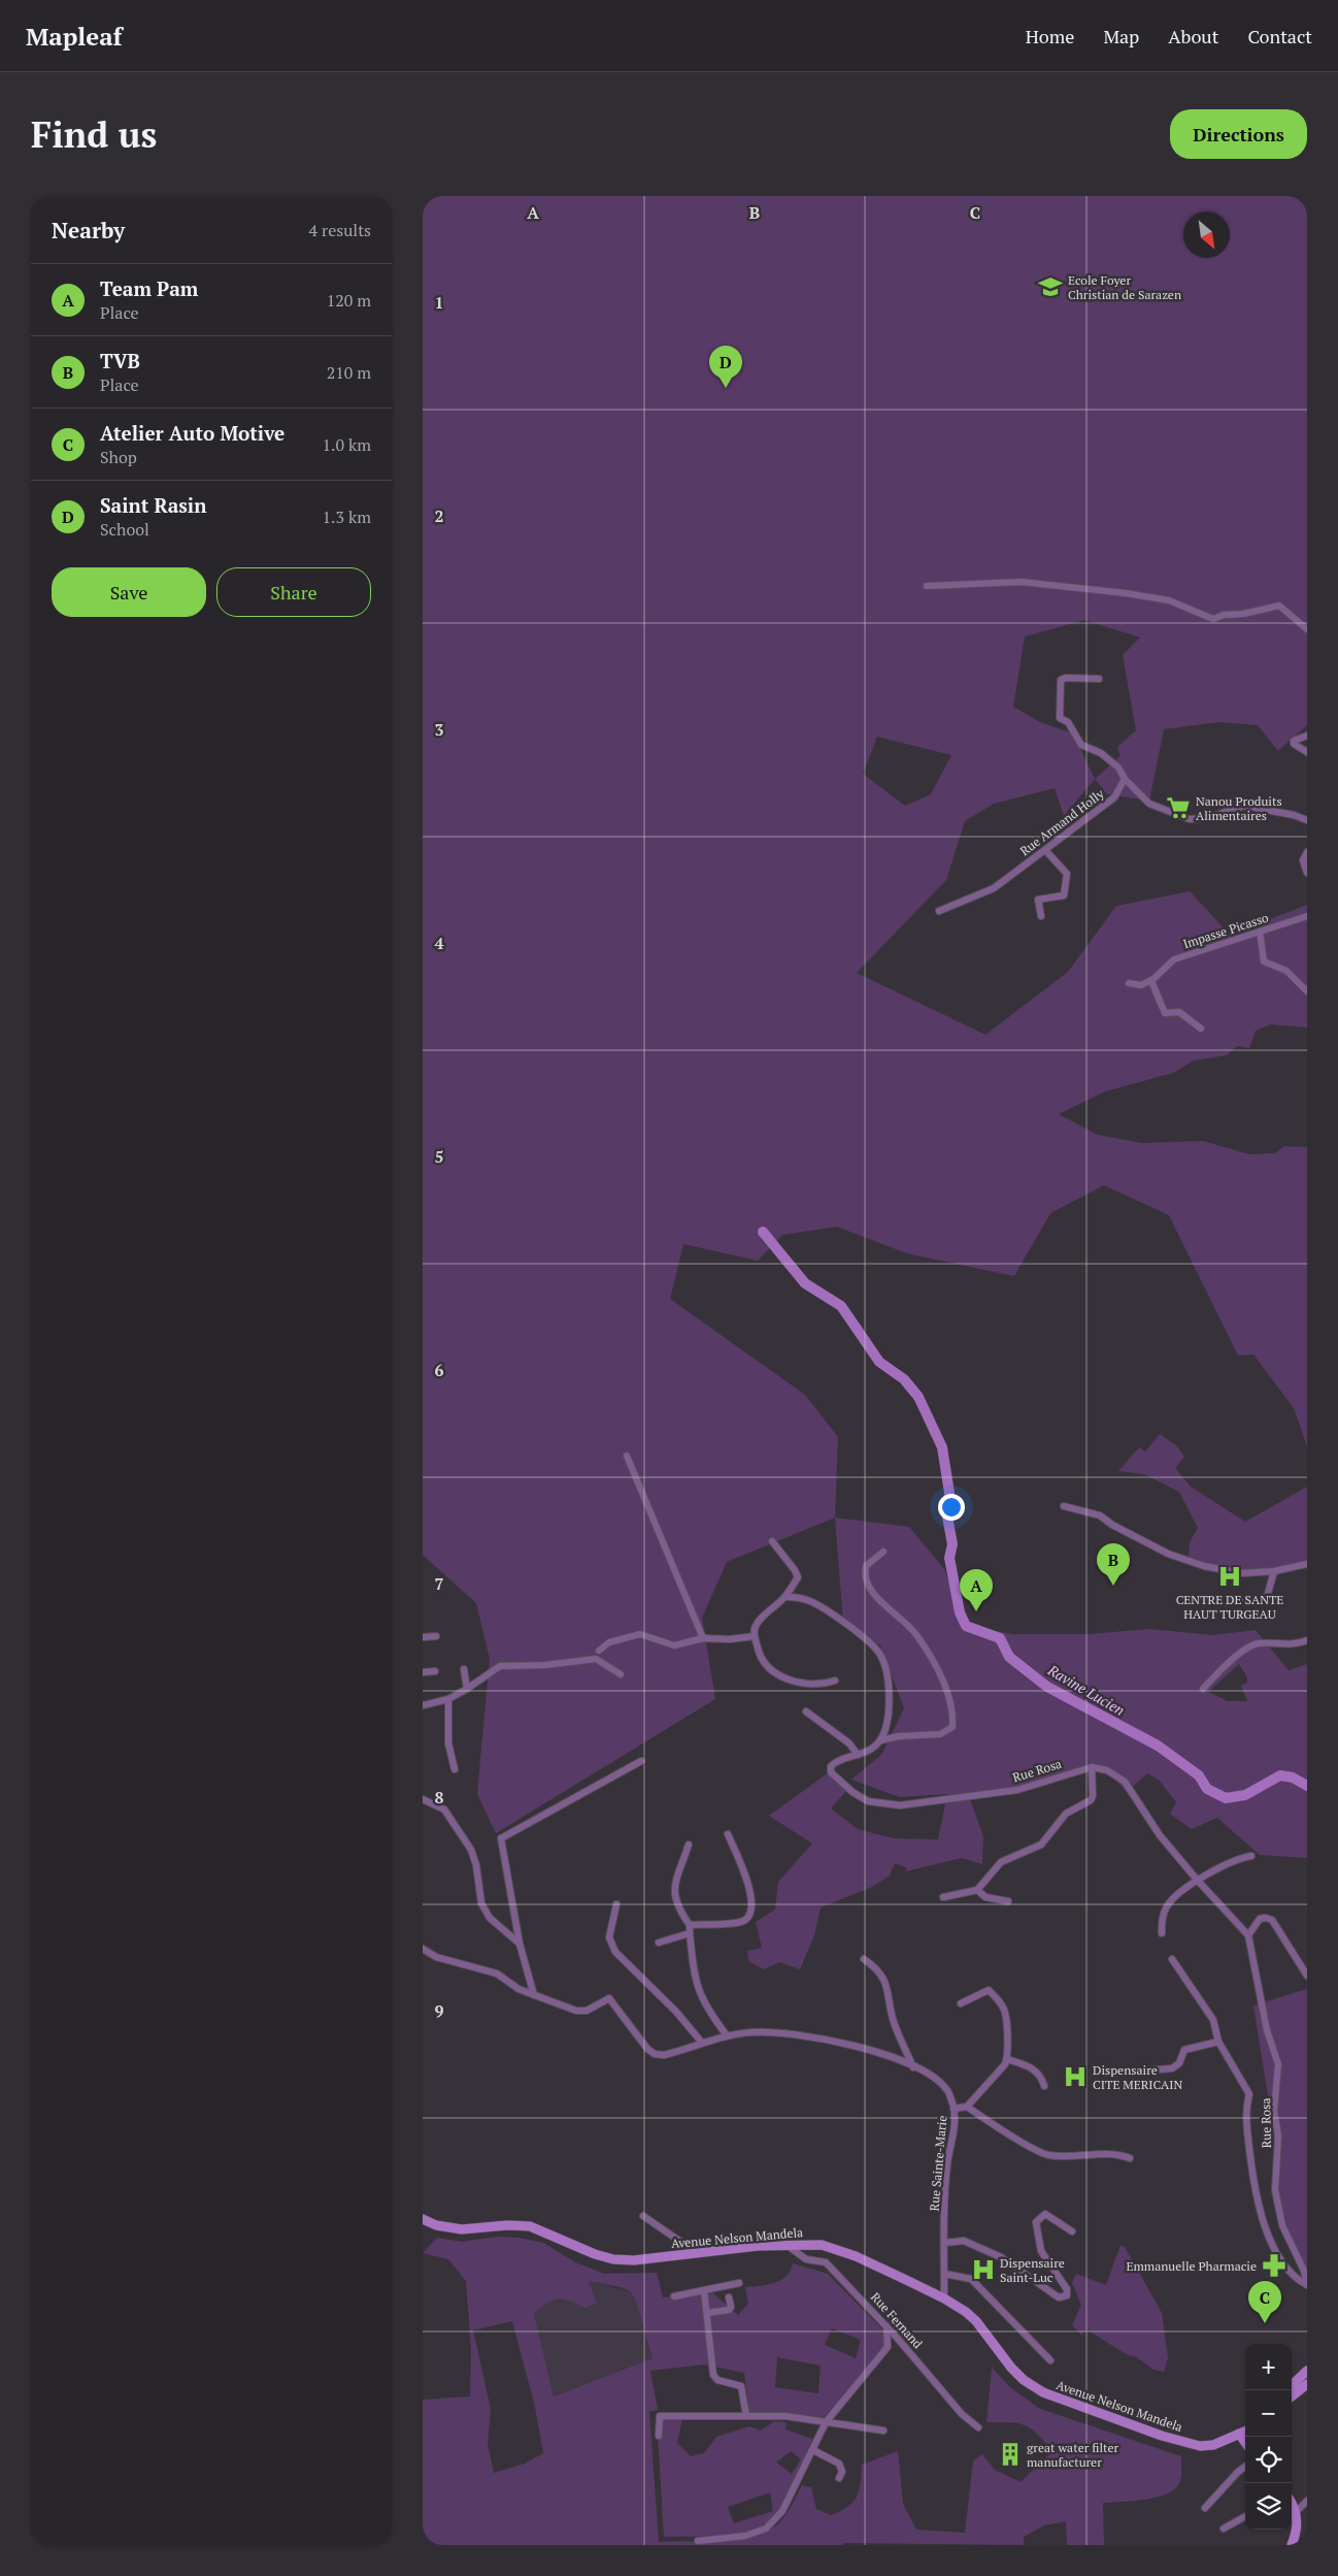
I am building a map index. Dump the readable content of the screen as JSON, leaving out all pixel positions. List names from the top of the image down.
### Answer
{
  "streets": {
    "street": [
      "Rue Armand Holly",
      "Impasse Picasso",
      "Rue Rosa",
      "Rue Sainte-Marie",
      "Avenue Nelson Mandela",
      "Rue Fernand"
    ]
  },
  "crossings": [
    ["Rue Sainte-Marie", "Avenue Nelson Mandela"],
    ["Avenue Nelson Mandela", "Rue Fernand"]
  ],
  "water": ["Ravine Lucien"],
  "places": {
    "school or university": ["Ecole Foyer Christian de Sarazen"],
    "supermarket": ["Nanou Produits Alimentaires"],
    "hospital": ["CENTRE DE SANTE HAUT TURGEAU", "Dispensaire CITE MERICAIN", "Dispensaire Saint-Luc"],
    "pharmacy": ["Emmanuelle Pharmacie"],
    "building": ["great water filter manufacturer"]
  },
  "north": "bottom right",
  "page": {
    "header": "Mapleaf",
    "nav": [
      "Home",
      "Map",
      "About",
      "Contact"
    ],
    "buttons": [
      "Directions",
      ["Save", "Share"]
    ],
    "title": "Find us",
    "heading": ["Nearby", "4 results"],
    "list": [
      {
        "mark": "A",
        "name": "Team Pam",
        "note": "Place",
        "value": "120 m"
      },
      {
        "mark": "B",
        "name": "TVB",
        "note": "Place",
        "value": "210 m"
      },
      {
        "mark": "C",
        "name": "Atelier Auto Motive",
        "note": "Shop",
        "value": "1.0 km"
      },
      {
        "mark": "D",
        "name": "Saint Rasin",
        "note": "School",
        "value": "1.3 km"
      }
    ],
    "pins": [
      "D",
      "B",
      "A",
      "C"
    ],
    "map_buttons": ["+", "−"]
  },
  "grid": {
    "columns": ["A", "B", "C"],
    "rows": [
      "1",
      "2",
      "3",
      "4",
      "5",
      "6",
      "7",
      "8",
      "9"
    ]
  }
}
